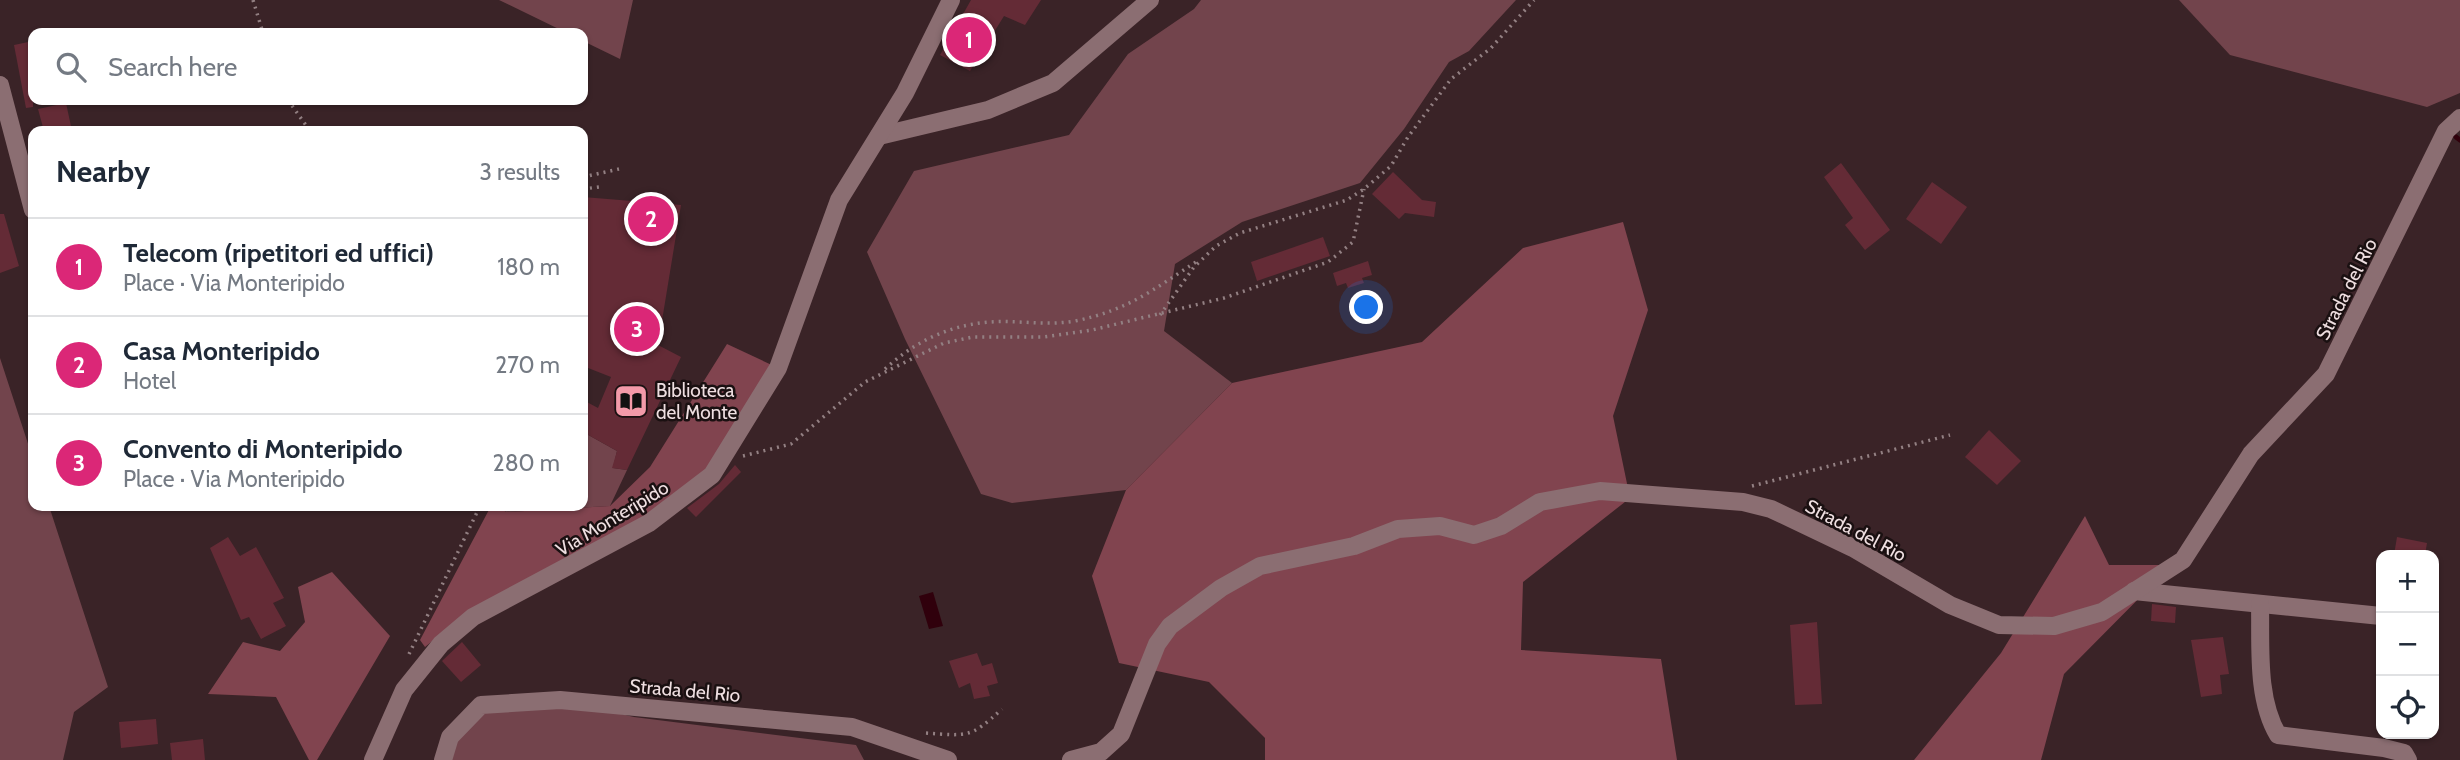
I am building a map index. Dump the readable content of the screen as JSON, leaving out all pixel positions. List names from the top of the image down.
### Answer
{
  "streets": {
    "street": ["Strada del Rio", "Via Monteripido"]
  },
  "places": {
    "library": ["Biblioteca del Monte"]
  },
  "page": {
    "pins": ["1", "2", "3"],
    "search": "Search here",
    "heading": ["Nearby", "3 results"],
    "list": [
      {
        "mark": "1",
        "name": "Telecom (ripetitori ed uffici)",
        "note": "Place · Via Monteripido",
        "value": "180 m"
      },
      {
        "mark": "2",
        "name": "Casa Monteripido",
        "note": "Hotel",
        "value": "270 m"
      },
      {
        "mark": "3",
        "name": "Convento di Monteripido",
        "note": "Place · Via Monteripido",
        "value": "280 m"
      }
    ],
    "map_buttons": ["+", "−"]
  }
}
